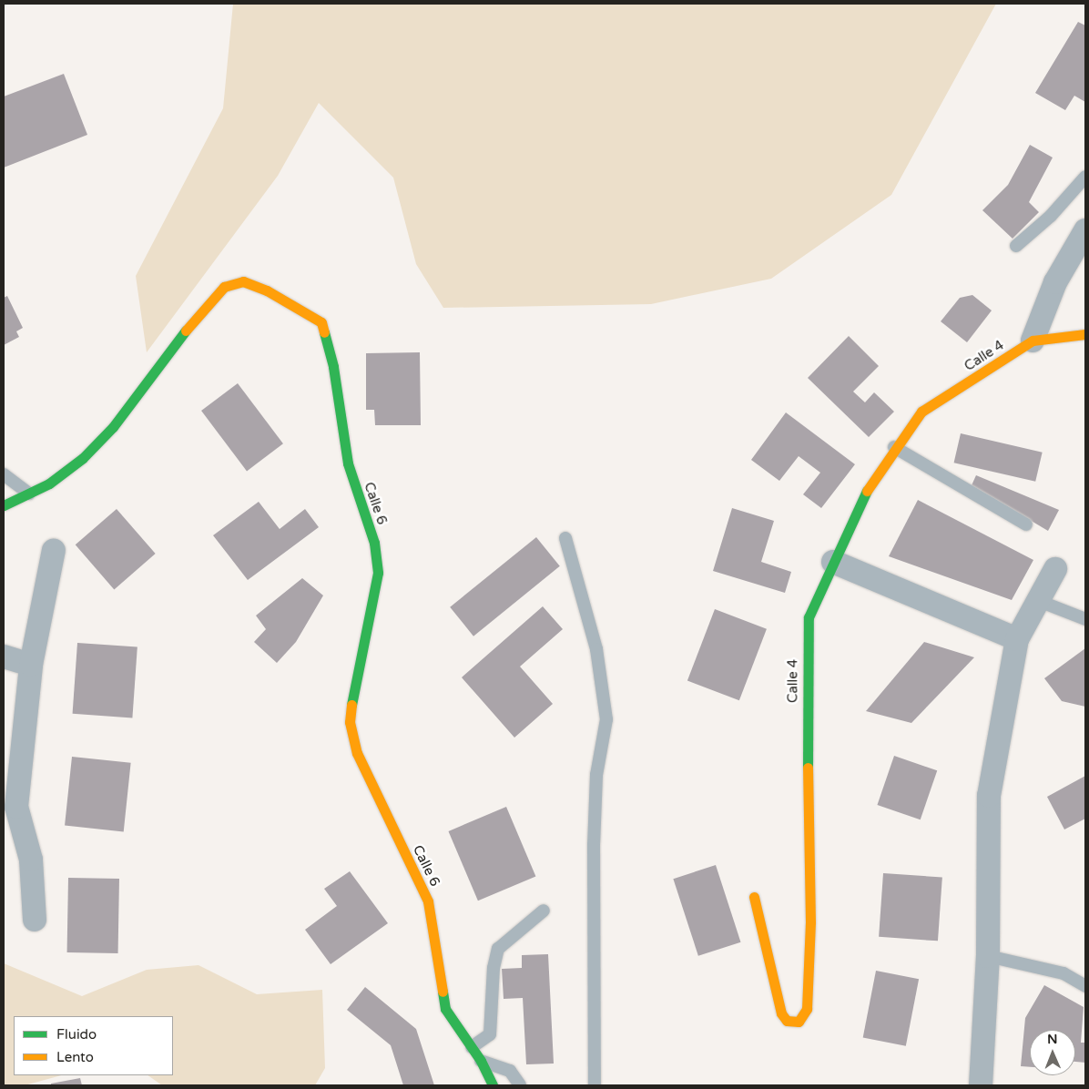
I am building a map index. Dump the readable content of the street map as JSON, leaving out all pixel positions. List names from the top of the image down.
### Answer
{
  "streets": {
    "street": ["Calle 4", "Calle 6"]
  },
  "legend": ["Fluido", "Lento"],
  "north": "top"
}
